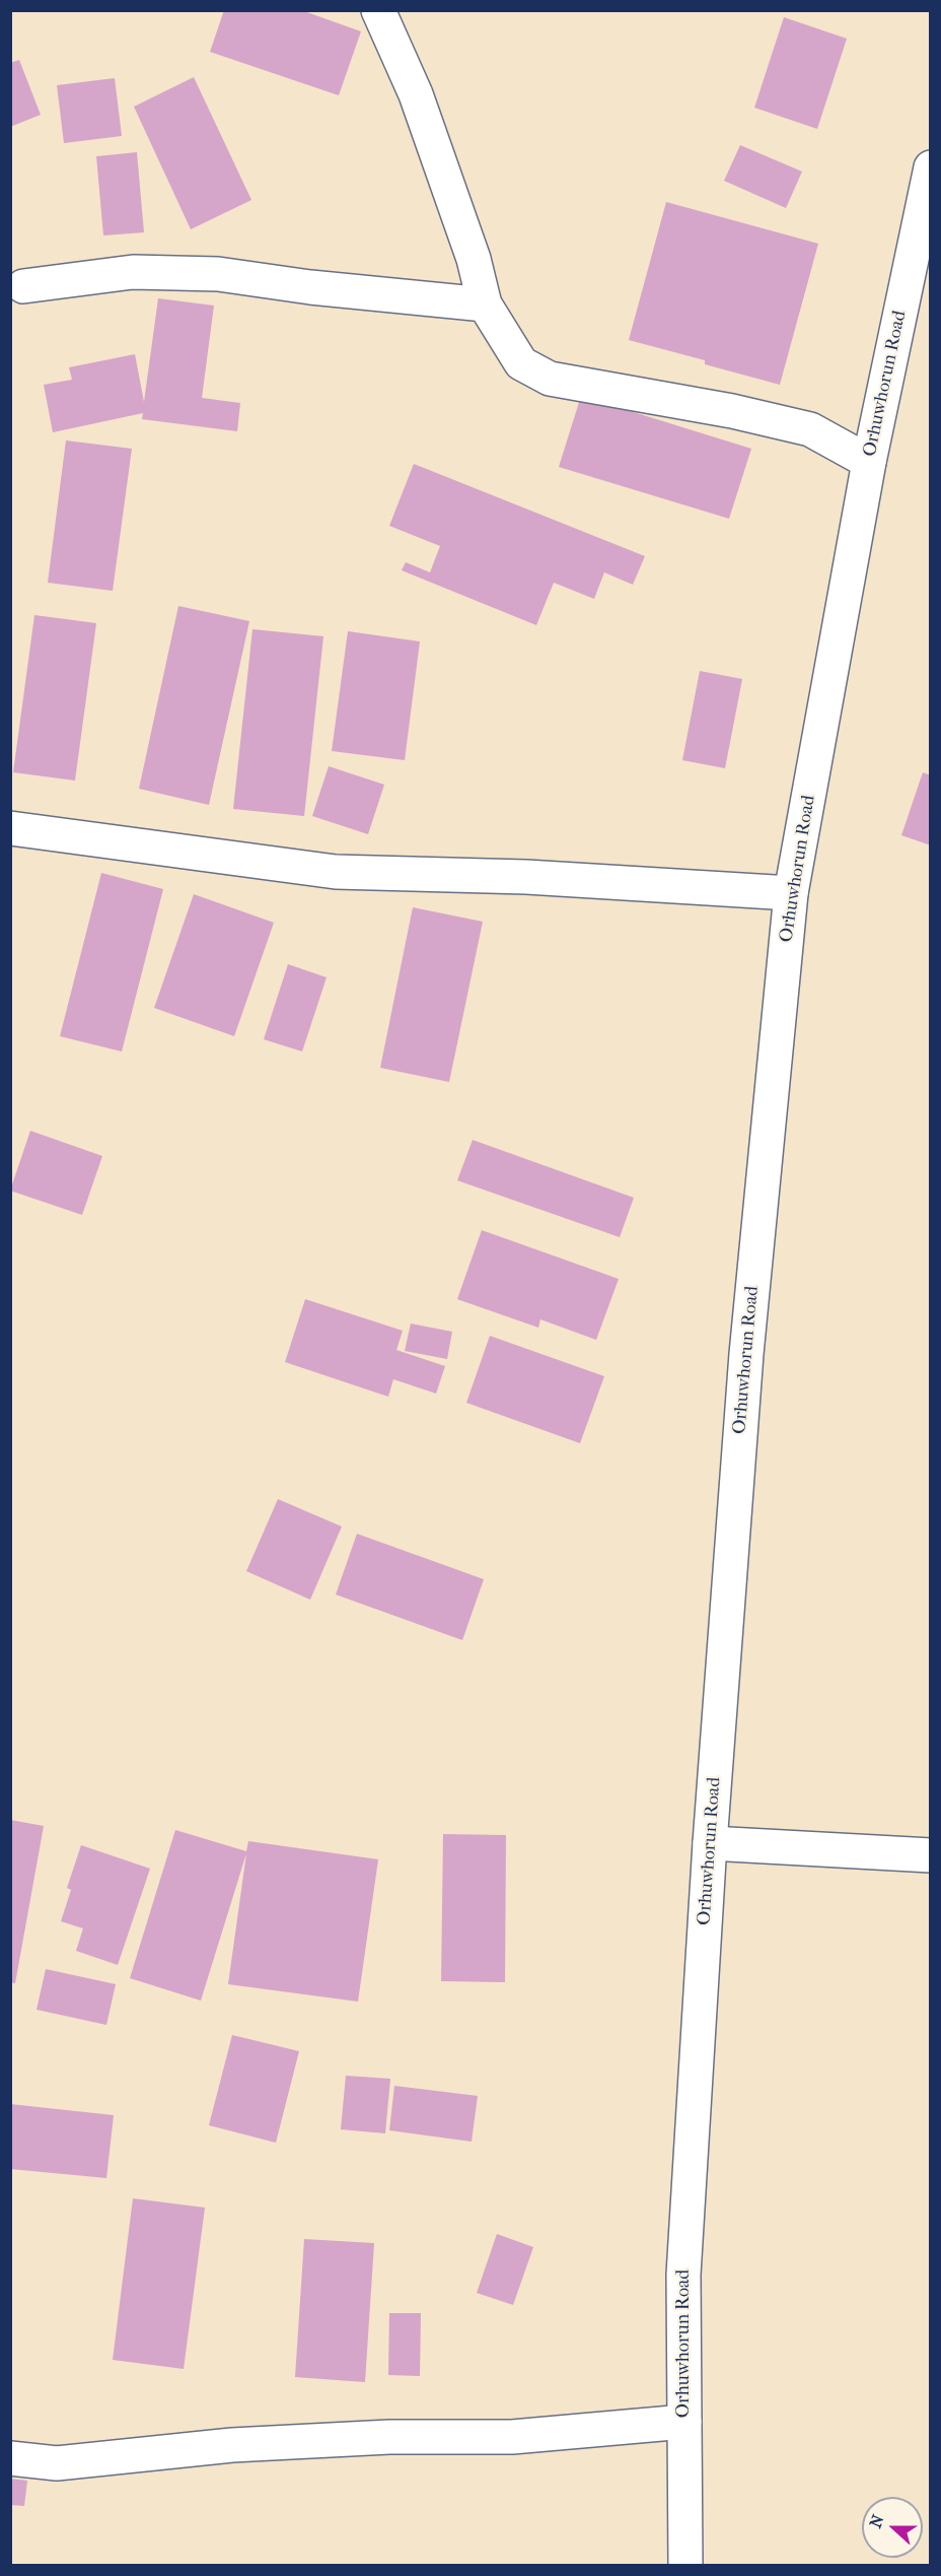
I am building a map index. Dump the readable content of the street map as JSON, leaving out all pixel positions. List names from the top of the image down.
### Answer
{
  "streets": {
    "street": ["Orhuwhorun Road"]
  },
  "north": "left"
}
